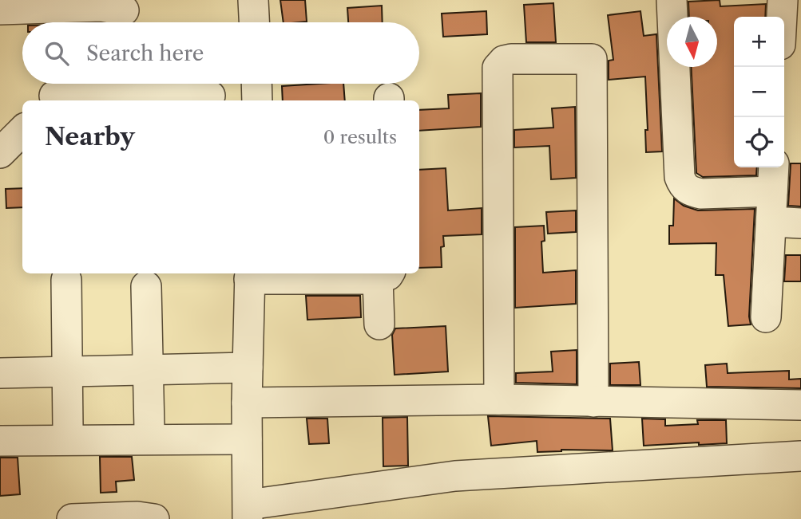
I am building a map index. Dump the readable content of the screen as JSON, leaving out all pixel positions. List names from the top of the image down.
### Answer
{
  "north": "bottom",
  "page": {
    "map_buttons": ["+", "−"],
    "search": "Search here",
    "heading": ["Nearby", "0 results"]
  }
}
